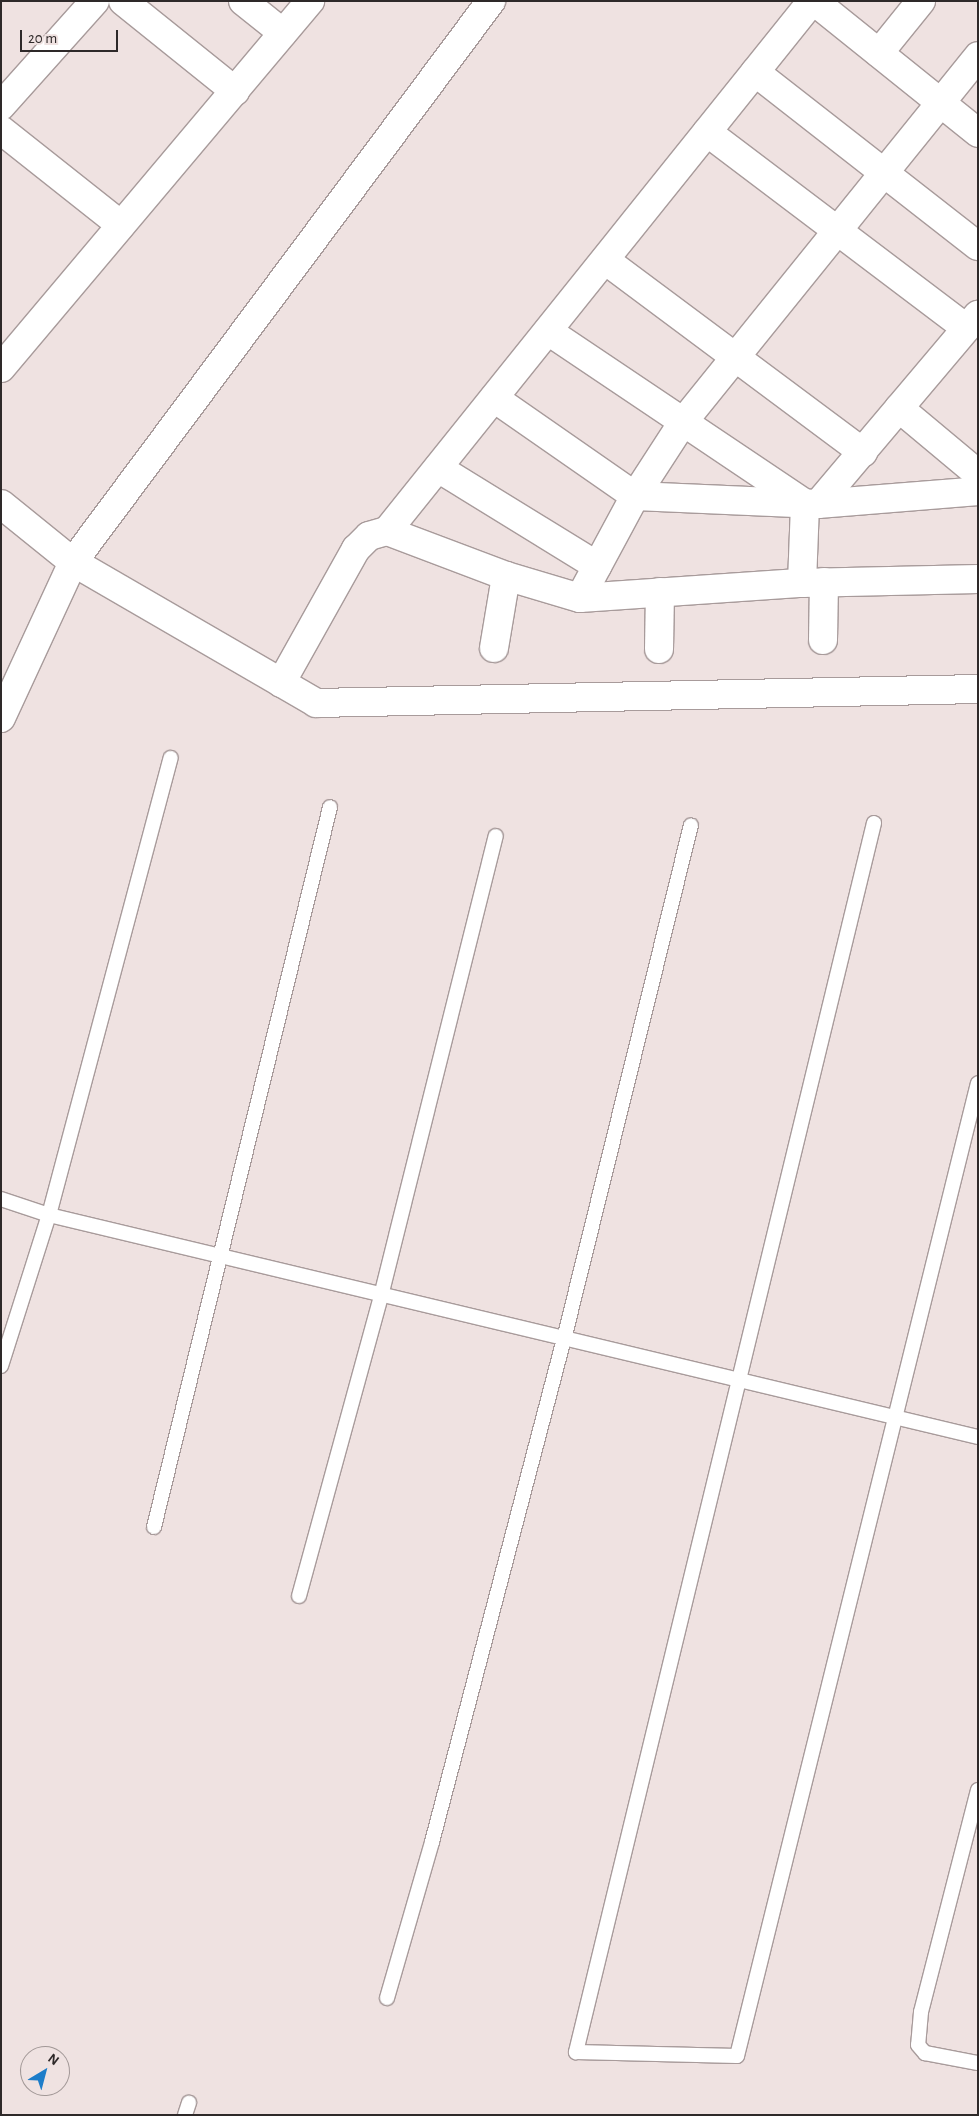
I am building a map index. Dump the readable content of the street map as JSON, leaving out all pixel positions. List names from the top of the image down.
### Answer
{
  "scale_bar": "20 m",
  "north": "top right"
}
